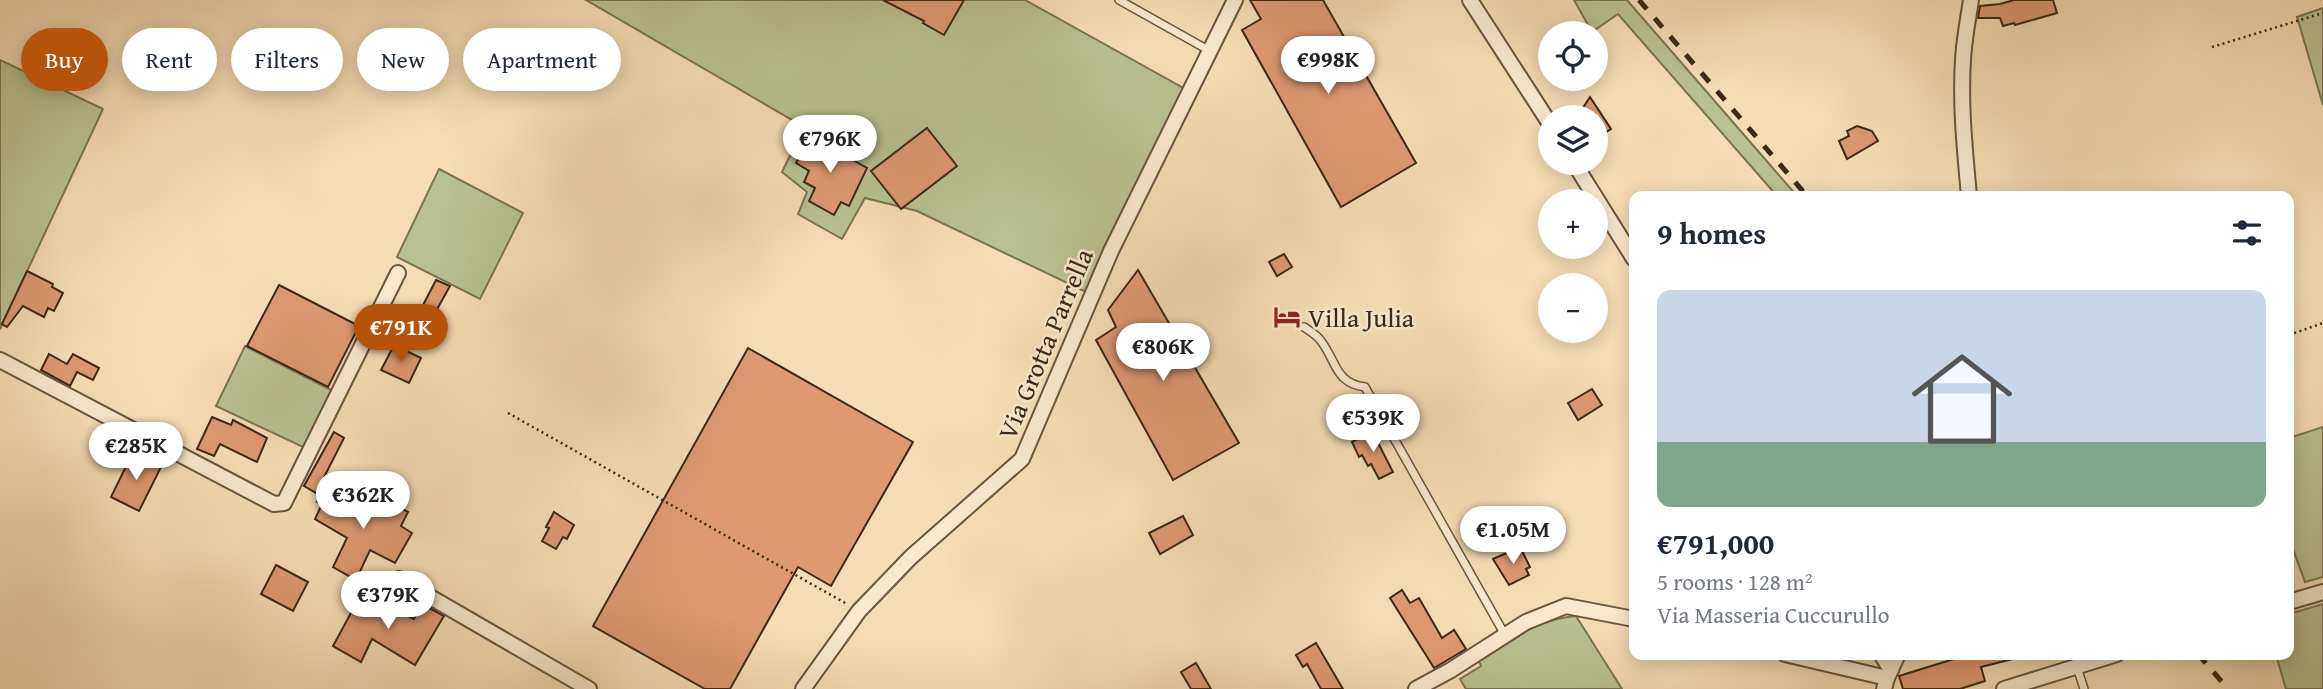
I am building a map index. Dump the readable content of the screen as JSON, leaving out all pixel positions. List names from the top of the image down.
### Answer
{
  "streets": {
    "street": ["Via Grotta Parrella"]
  },
  "places": {
    "hotel": ["Villa Julia"]
  },
  "page": {
    "map_buttons": ["+", "−"],
    "chip": [
      "Buy",
      "Rent",
      "Filters",
      "New",
      "Apartment"
    ],
    "price": [
      "€998K",
      "€796K",
      "€791K",
      "€806K",
      "€539K",
      "€285K",
      "€362K",
      "€1.05M",
      "€379K"
    ],
    "heading": "9 homes",
    "list": [
      {
        "name": "€791,000",
        "note": "5 rooms · 128 m² · Via Masseria Cuccurullo"
      }
    ]
  }
}
